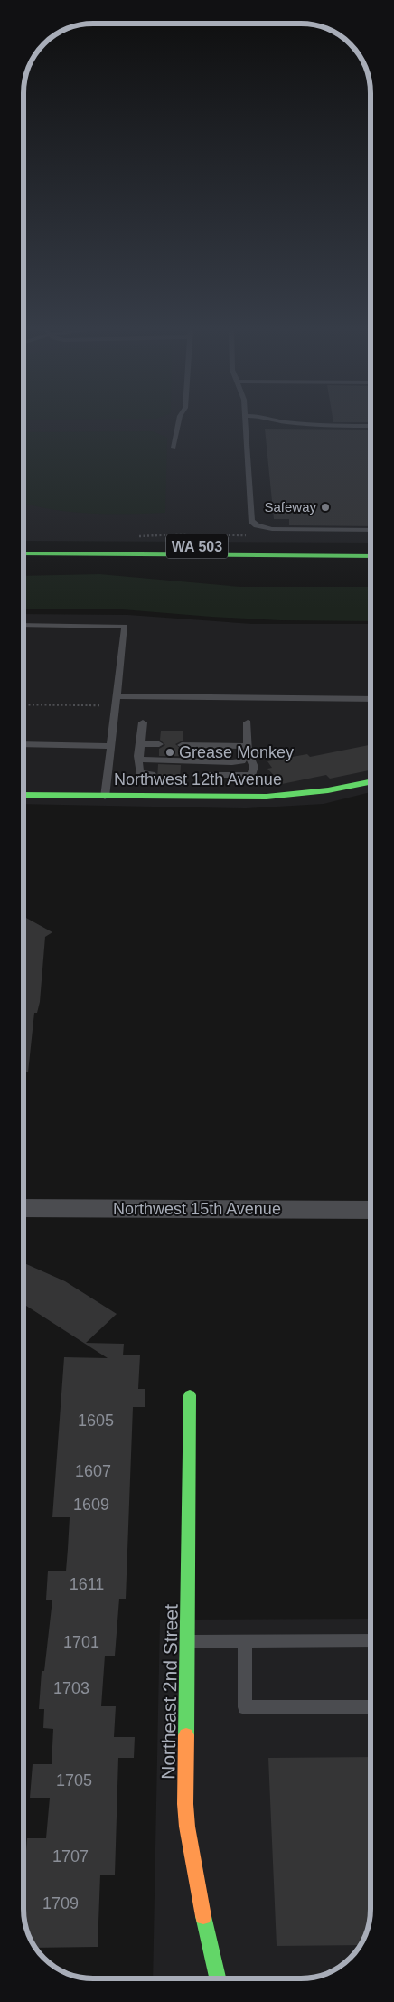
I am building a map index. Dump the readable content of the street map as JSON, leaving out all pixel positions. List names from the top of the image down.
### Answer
{
  "streets": {
    "main road": ["WA 503", "Northwest 12th Avenue", "Northeast 2nd Street"],
    "street": ["Northwest 15th Avenue"]
  },
  "places": ["Safeway", "Grease Monkey"],
  "house_numbers": [
    "1605",
    "1607",
    "1609",
    "1611",
    "1701",
    "1703",
    "1705",
    "1707",
    "1709"
  ]
}
